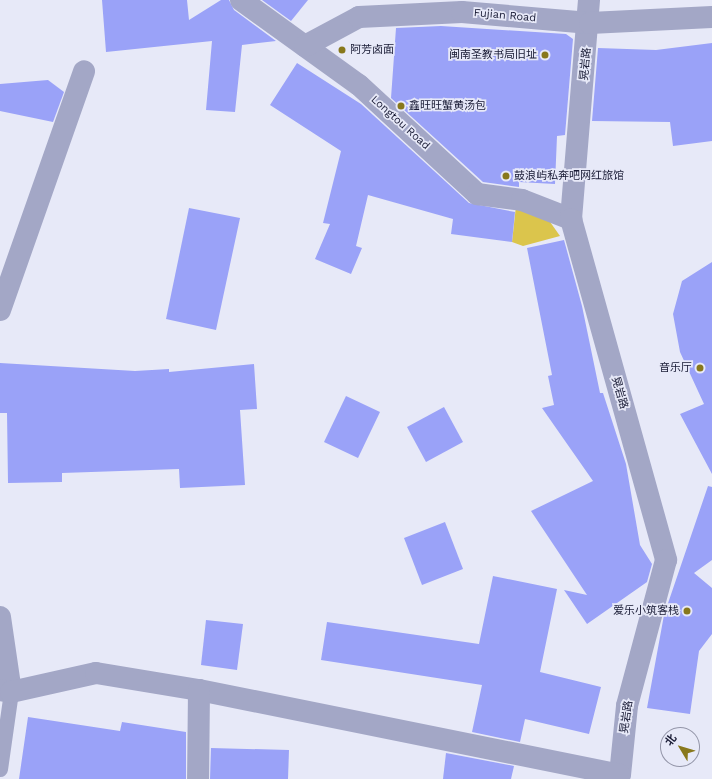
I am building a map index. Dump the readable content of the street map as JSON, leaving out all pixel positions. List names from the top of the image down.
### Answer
{
  "streets": {
    "street": ["Fujian Road", "晃岩路", "Longtou Road"]
  },
  "crossings": [
    ["Fujian Road", "晃岩路"],
    ["Fujian Road", "Longtou Road"],
    ["晃岩路", "Longtou Road"]
  ],
  "places": [
    "阿芳卤面",
    "闽南圣教书局旧址",
    "鑫旺旺蟹黄汤包",
    "鼓浪屿私奔吧网红旅馆",
    "音乐厅",
    "爱乐小筑客栈"
  ],
  "north": "top left"
}
